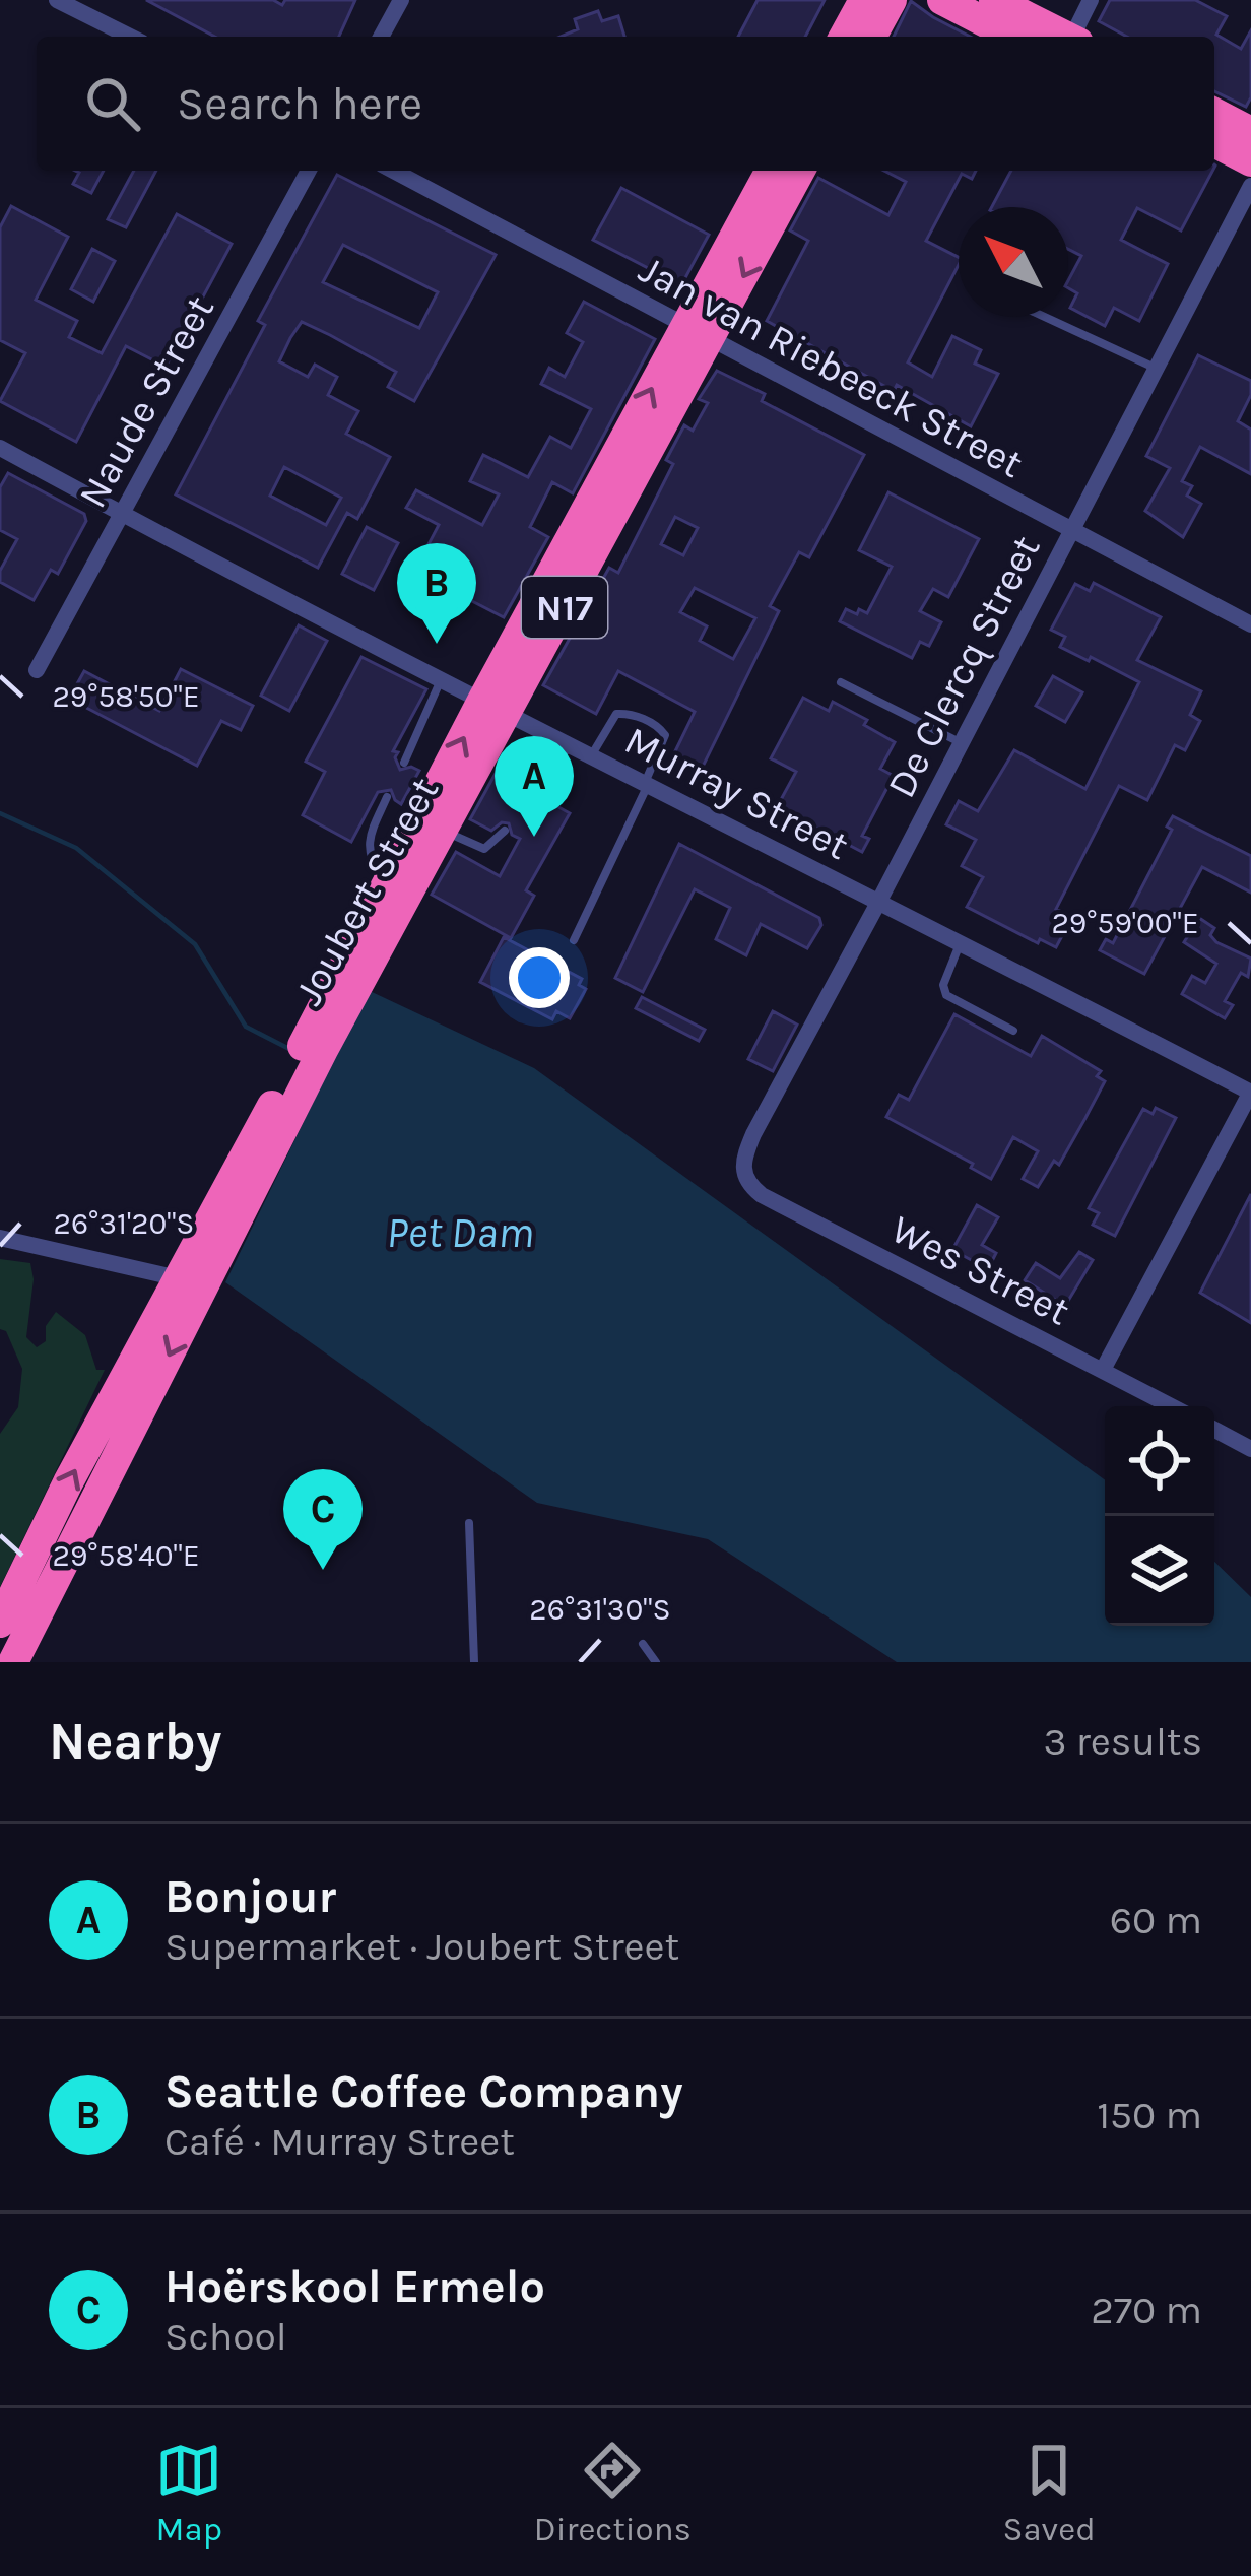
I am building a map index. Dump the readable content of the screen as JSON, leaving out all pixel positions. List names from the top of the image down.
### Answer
{
  "streets": {
    "highway": ["N17", "Joubert Street"],
    "street": [
      "Jan van Riebeeck Street",
      "Naude Street",
      "De Clercq Street",
      "Murray Street",
      "Wes Street"
    ]
  },
  "crossings": [
    ["Jan van Riebeeck Street", "De Clercq Street"],
    ["Jan van Riebeeck Street", "Joubert Street"],
    ["Naude Street", "Murray Street"],
    ["De Clercq Street", "Murray Street"],
    ["De Clercq Street", "Wes Street"],
    ["Murray Street", "Joubert Street"]
  ],
  "water": ["Pet Dam"],
  "north": "top left",
  "page": {
    "search": "Search here",
    "pins": ["B", "A", "C"],
    "heading": ["Nearby", "3 results"],
    "list": [
      {
        "mark": "A",
        "name": "Bonjour",
        "note": "Supermarket · Joubert Street",
        "value": "60 m"
      },
      {
        "mark": "B",
        "name": "Seattle Coffee Company",
        "note": "Café · Murray Street",
        "value": "150 m"
      },
      {
        "mark": "C",
        "name": "Hoërskool Ermelo",
        "note": "School",
        "value": "270 m"
      }
    ],
    "nav": ["Map", "Directions", "Saved"]
  },
  "coordinates": [
    "29°58'50\"E",
    "29°59'00\"E",
    "26°31'20\"S",
    "29°58'40\"E",
    "26°31'30\"S"
  ]
}
